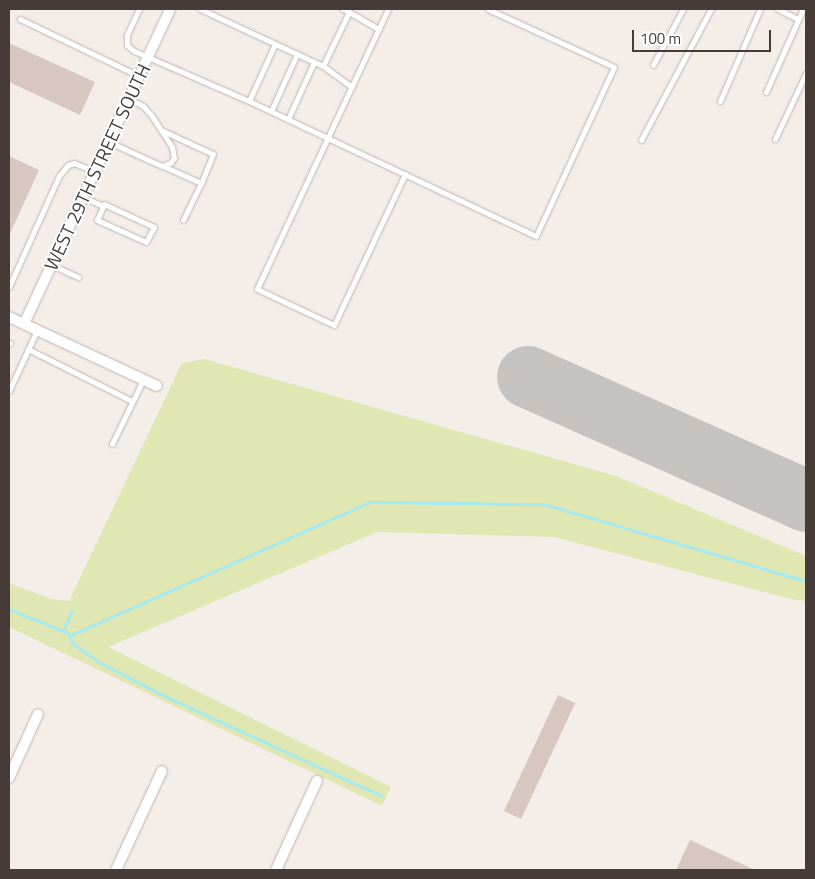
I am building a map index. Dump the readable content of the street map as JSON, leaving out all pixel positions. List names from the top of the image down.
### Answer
{
  "streets": {
    "street": ["WEST 29TH STREET SOUTH"]
  },
  "scale_bar": "100 m"
}
